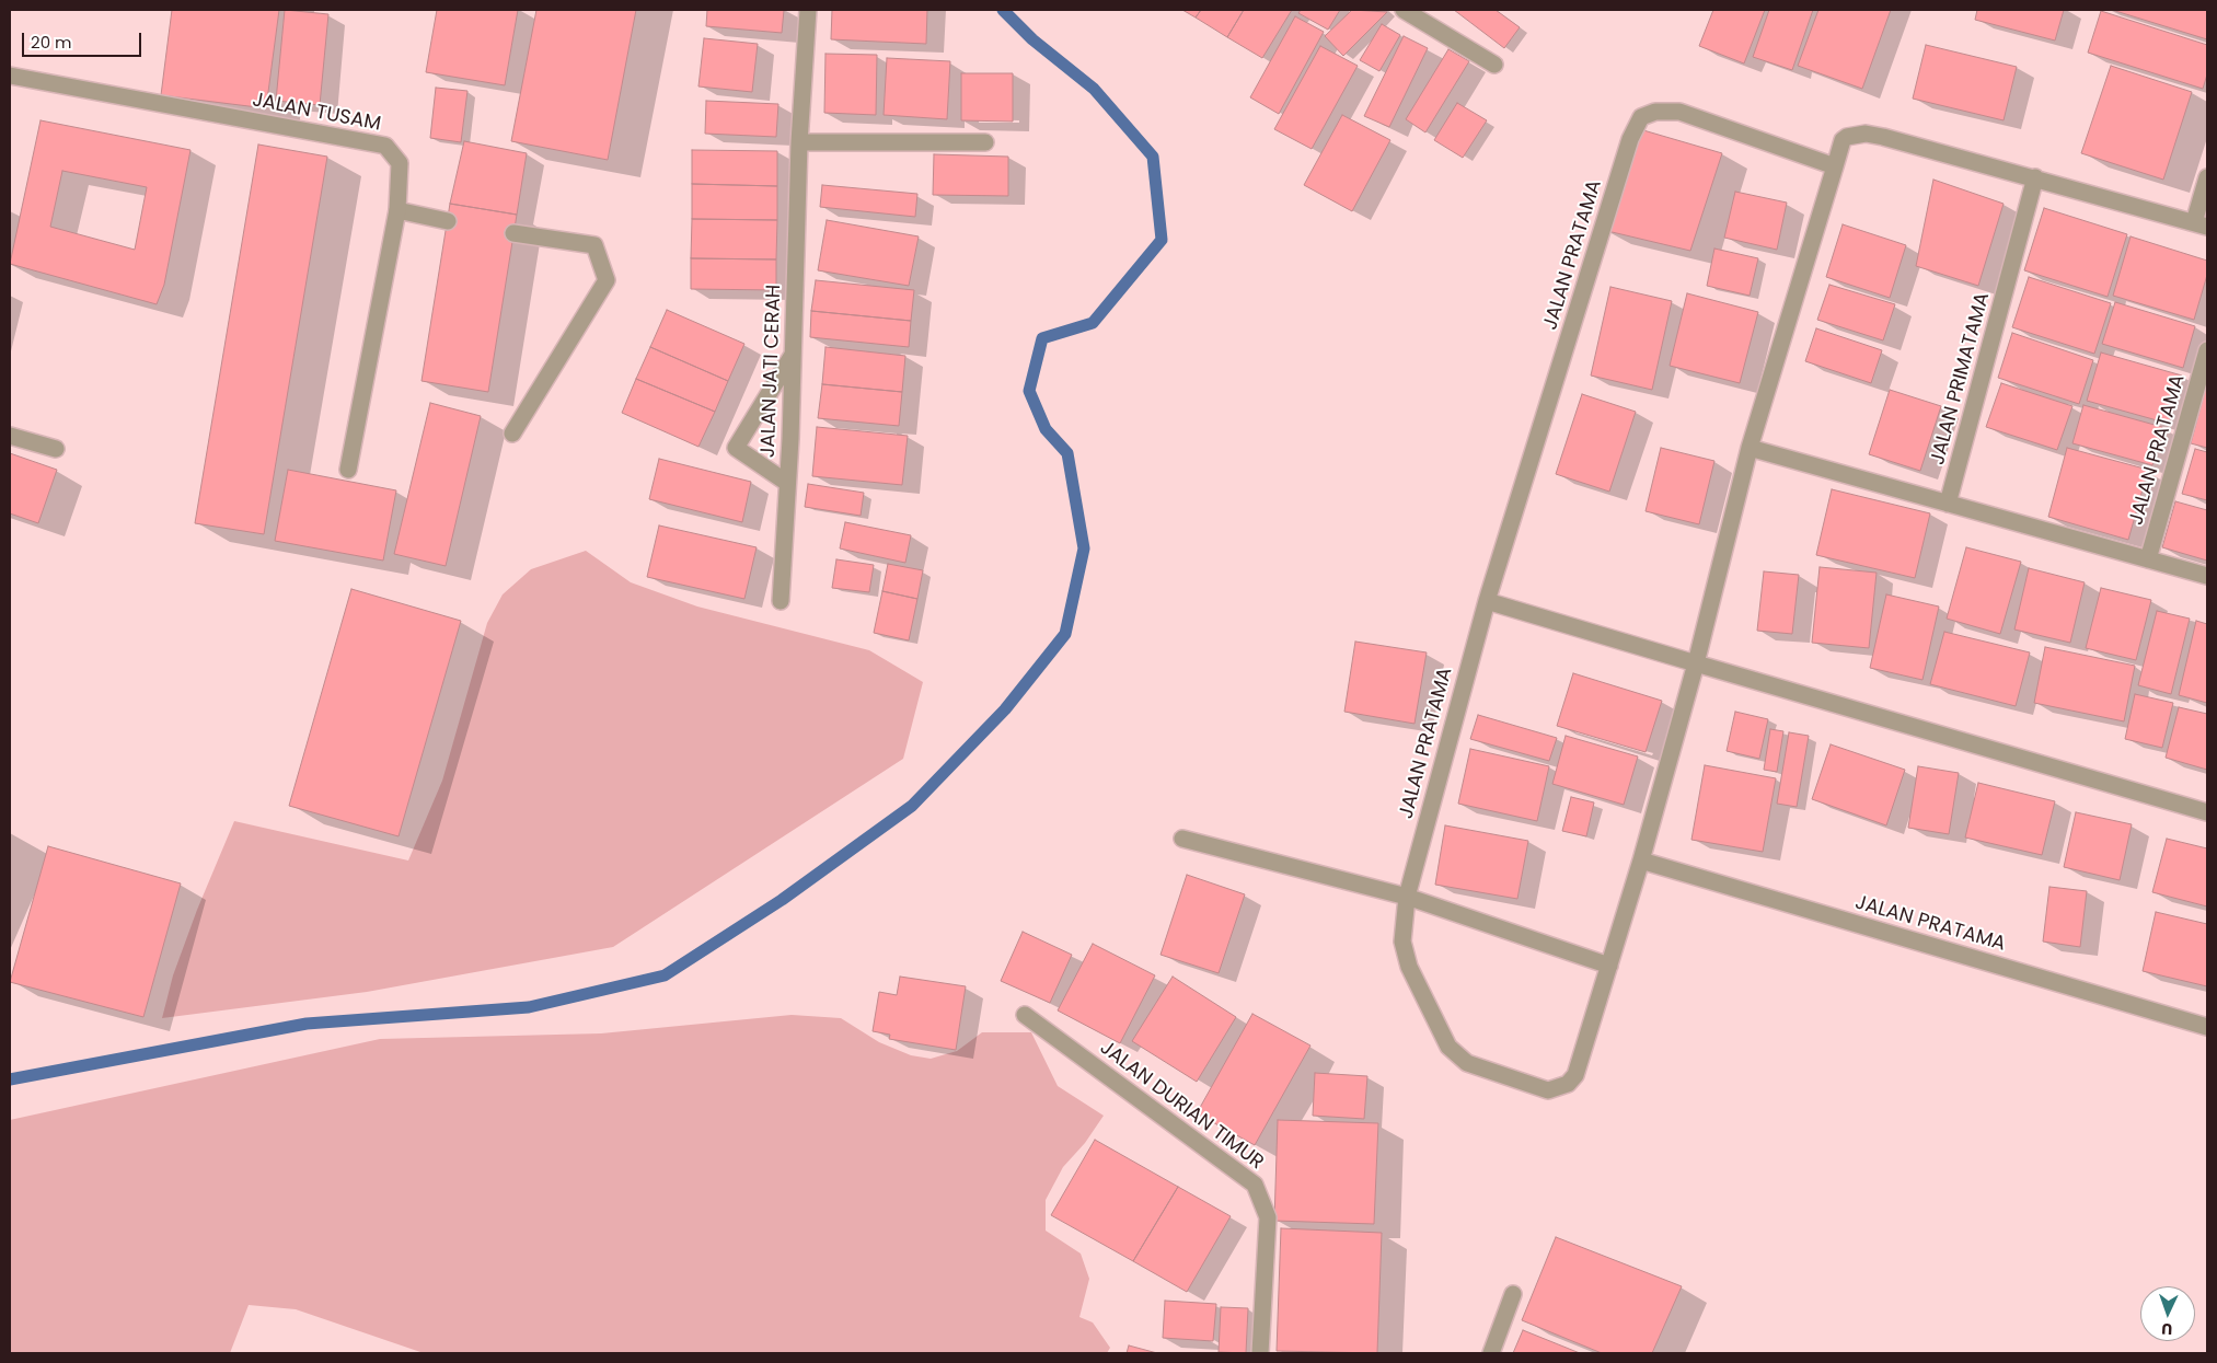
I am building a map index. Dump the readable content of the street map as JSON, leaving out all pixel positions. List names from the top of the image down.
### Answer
{
  "streets": {
    "street": [
      "JALAN TUSAM",
      "JALAN PRATAMA",
      "JALAN JATI CERAH",
      "JALAN PRIMATAMA",
      "JALAN DURIAN TIMUR"
    ]
  },
  "crossings": [
    ["JALAN PRATAMA", "JALAN PRIMATAMA"]
  ],
  "scale_bar": "20 m",
  "north": "bottom"
}
